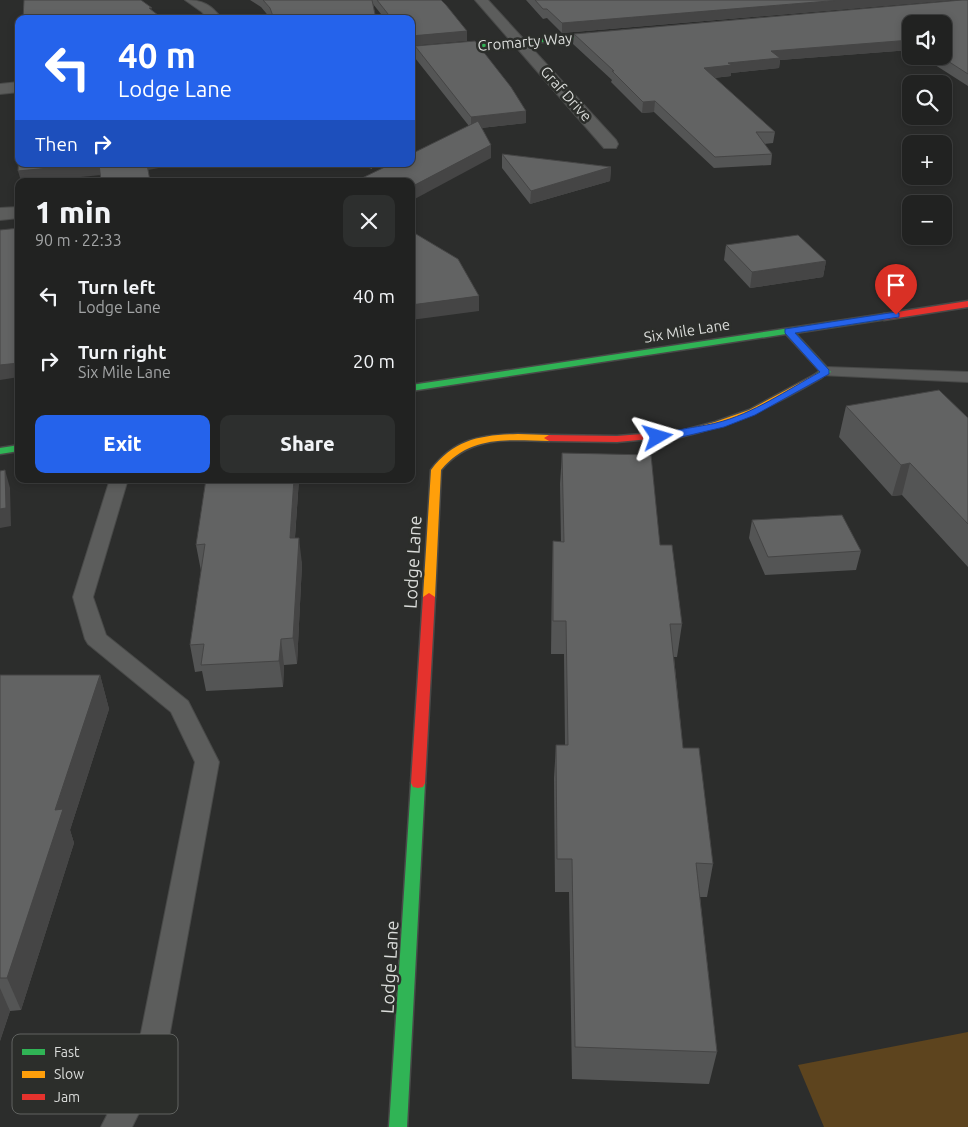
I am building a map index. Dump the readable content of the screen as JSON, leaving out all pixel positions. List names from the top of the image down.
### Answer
{
  "streets": {
    "street": [
      "Cromarty Way",
      "Graf Drive",
      "Six Mile Lane",
      "Lodge Lane"
    ]
  },
  "crossings": [
    ["Cromarty Way", "Graf Drive"]
  ],
  "legend": ["Fast", "Slow", "Jam"],
  "page": {
    "map_buttons": ["+", "−"],
    "turn": ["40 m", "Lodge Lane"],
    "then": "Then",
    "heading": ["1 min", "90 m · 22:33"],
    "list": [
      {
        "name": "Turn left",
        "note": "Lodge Lane",
        "value": "40 m"
      },
      {
        "name": "Turn right",
        "note": "Six Mile Lane",
        "value": "20 m"
      }
    ],
    "buttons": ["Exit", "Share"]
  }
}
